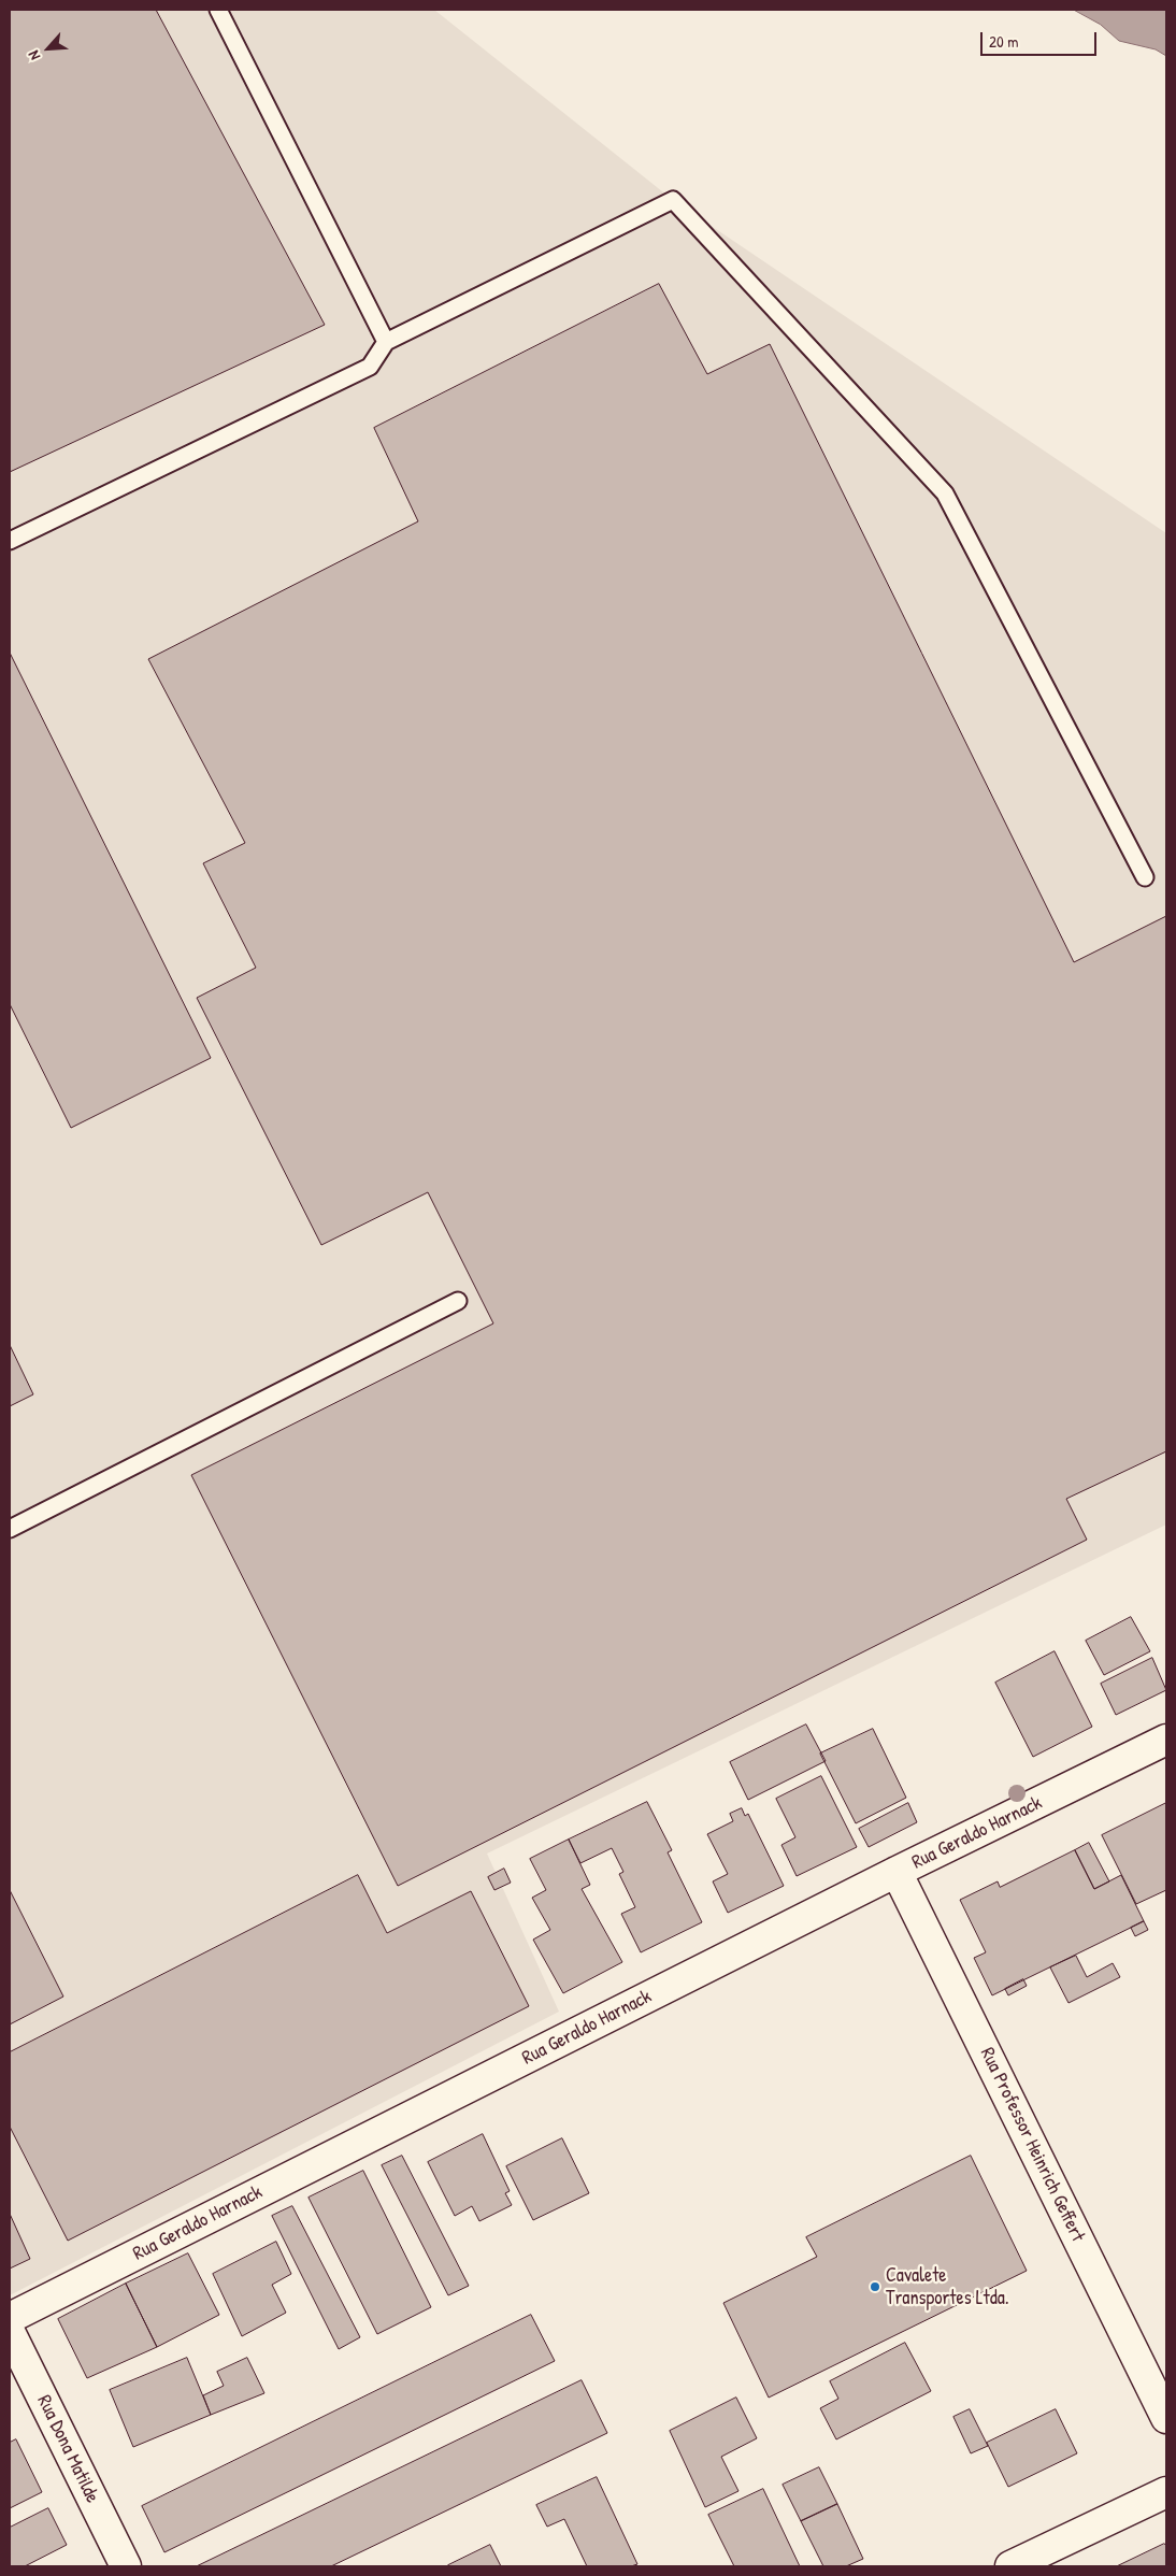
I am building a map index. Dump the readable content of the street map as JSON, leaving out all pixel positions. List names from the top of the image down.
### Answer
{
  "streets": {
    "street": ["Rua Geraldo Harnack", "Rua Professor Heinrich Geffert", "Rua Dona Matilde"]
  },
  "crossings": [
    ["Rua Geraldo Harnack", "Rua Professor Heinrich Geffert"]
  ],
  "places": ["Cavalete Transportes Ltda."],
  "scale_bar": "20 m",
  "north": "bottom left"
}
